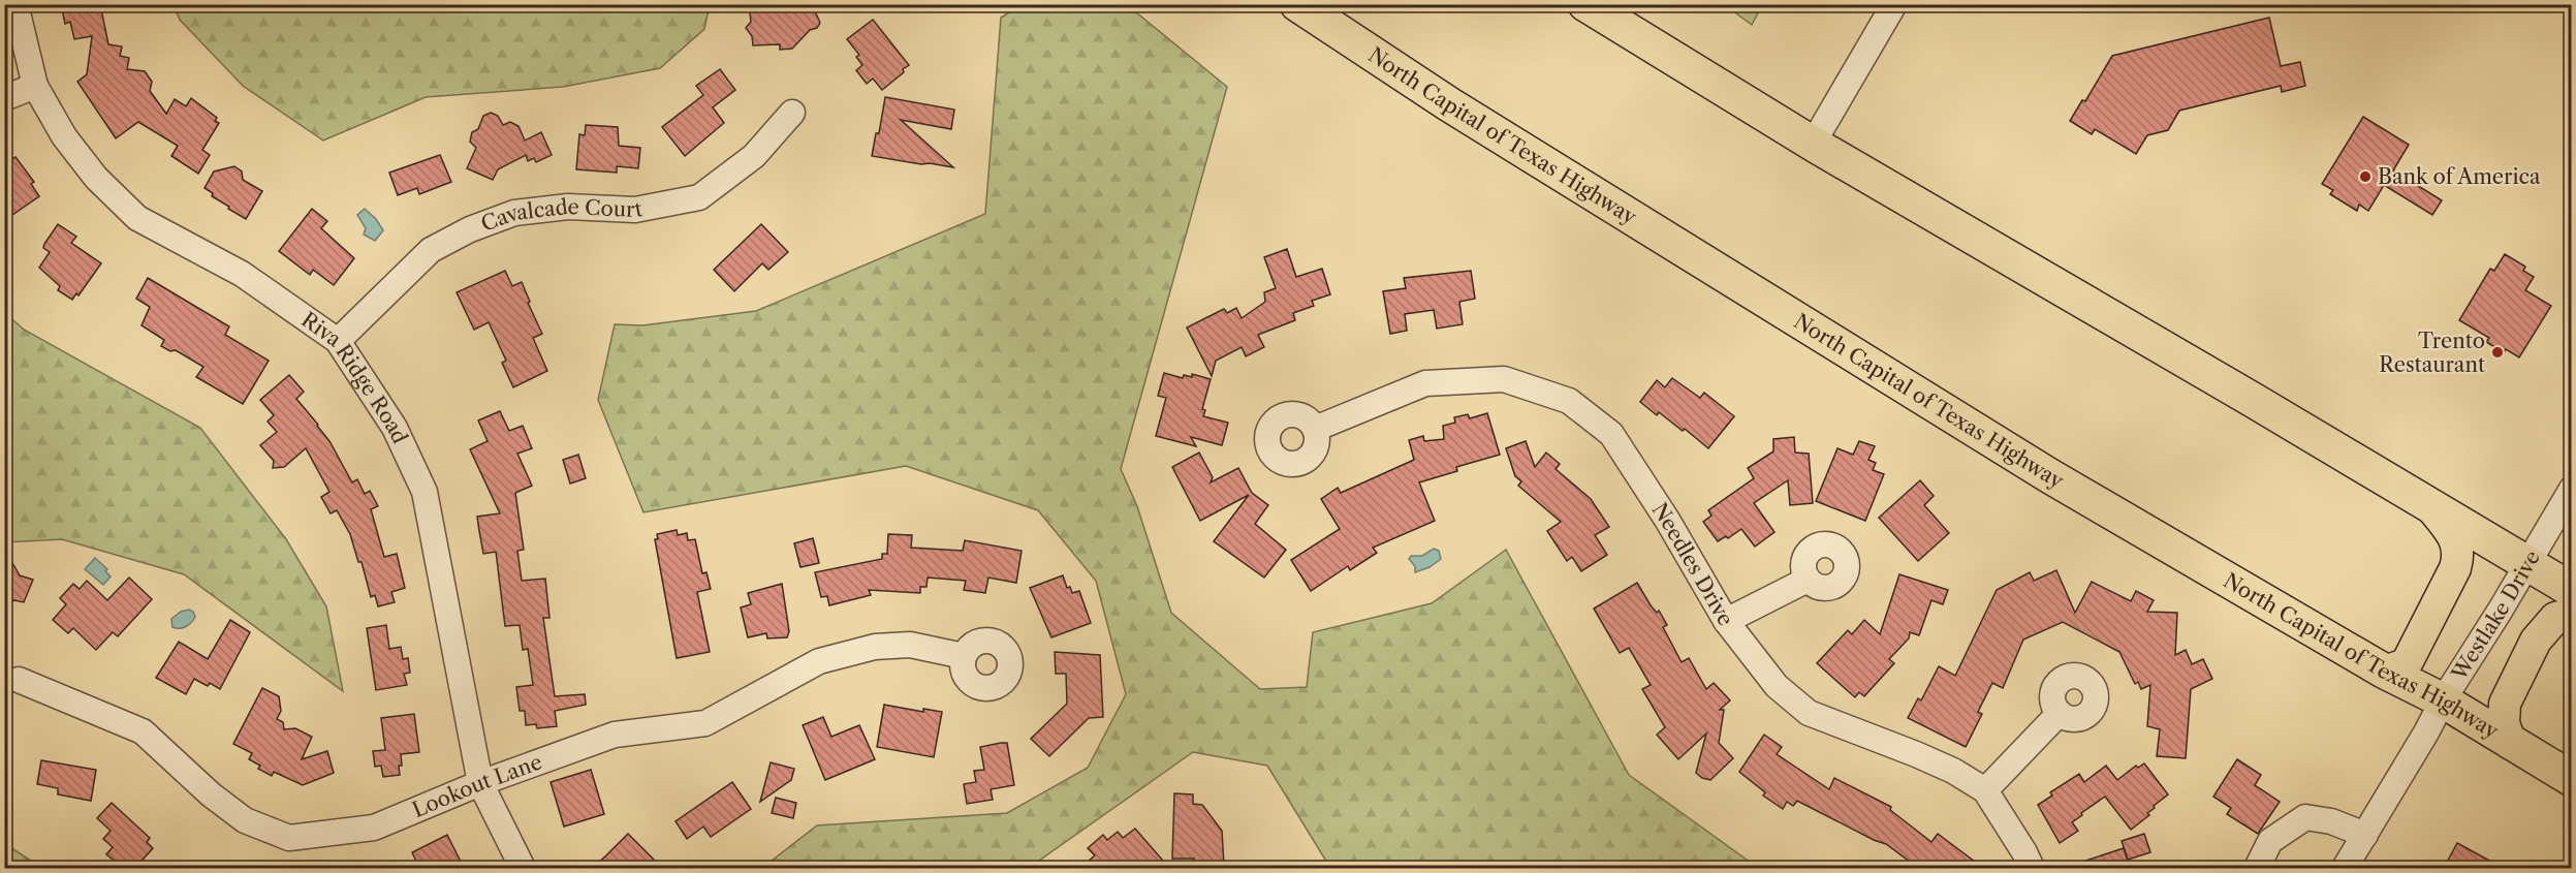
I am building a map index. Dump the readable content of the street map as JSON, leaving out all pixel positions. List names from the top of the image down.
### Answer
{
  "streets": {
    "highway": ["North Capital of Texas Highway"],
    "street": [
      "Cavalcade Court",
      "Riva Ridge Road",
      "Needles Drive",
      "Westlake Drive",
      "Lookout Lane"
    ]
  },
  "crossings": [
    ["North Capital of Texas Highway", "Westlake Drive"],
    ["Cavalcade Court", "Riva Ridge Road"],
    ["Riva Ridge Road", "Lookout Lane"]
  ],
  "places": ["Bank of America", "Trento Restaurant"]
}
